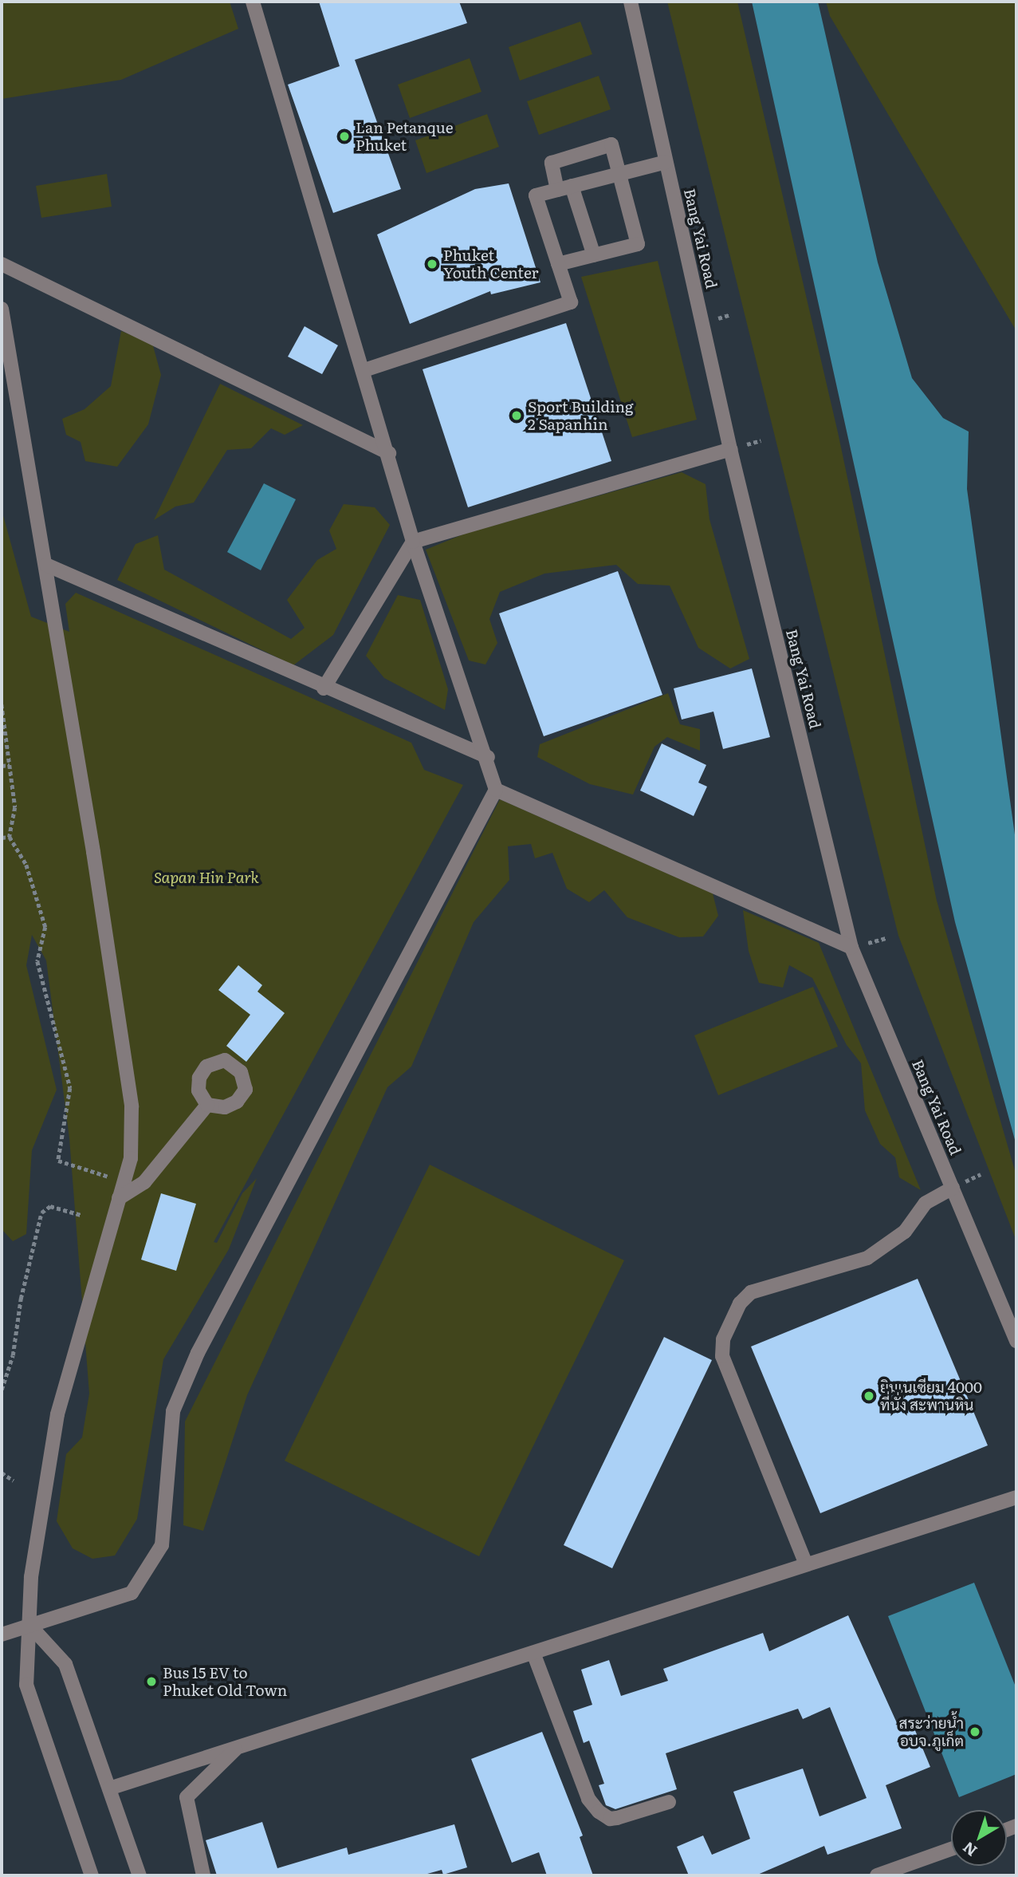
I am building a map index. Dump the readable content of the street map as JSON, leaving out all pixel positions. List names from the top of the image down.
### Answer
{
  "streets": {
    "street": ["Bang Yai Road"]
  },
  "parks": ["Sapan Hin Park"],
  "places": [
    "Lan Petanque Phuket",
    "Phuket Youth Center",
    "Sport Building 2 Sapanhin",
    "ยิมเนเซียม 4000 ที่นั่ง สะพานหิน",
    "Bus 15 EV to Phuket Old Town",
    "สระว่ายน้ำ อบจ.ภูเก็ต"
  ],
  "north": "bottom left"
}
